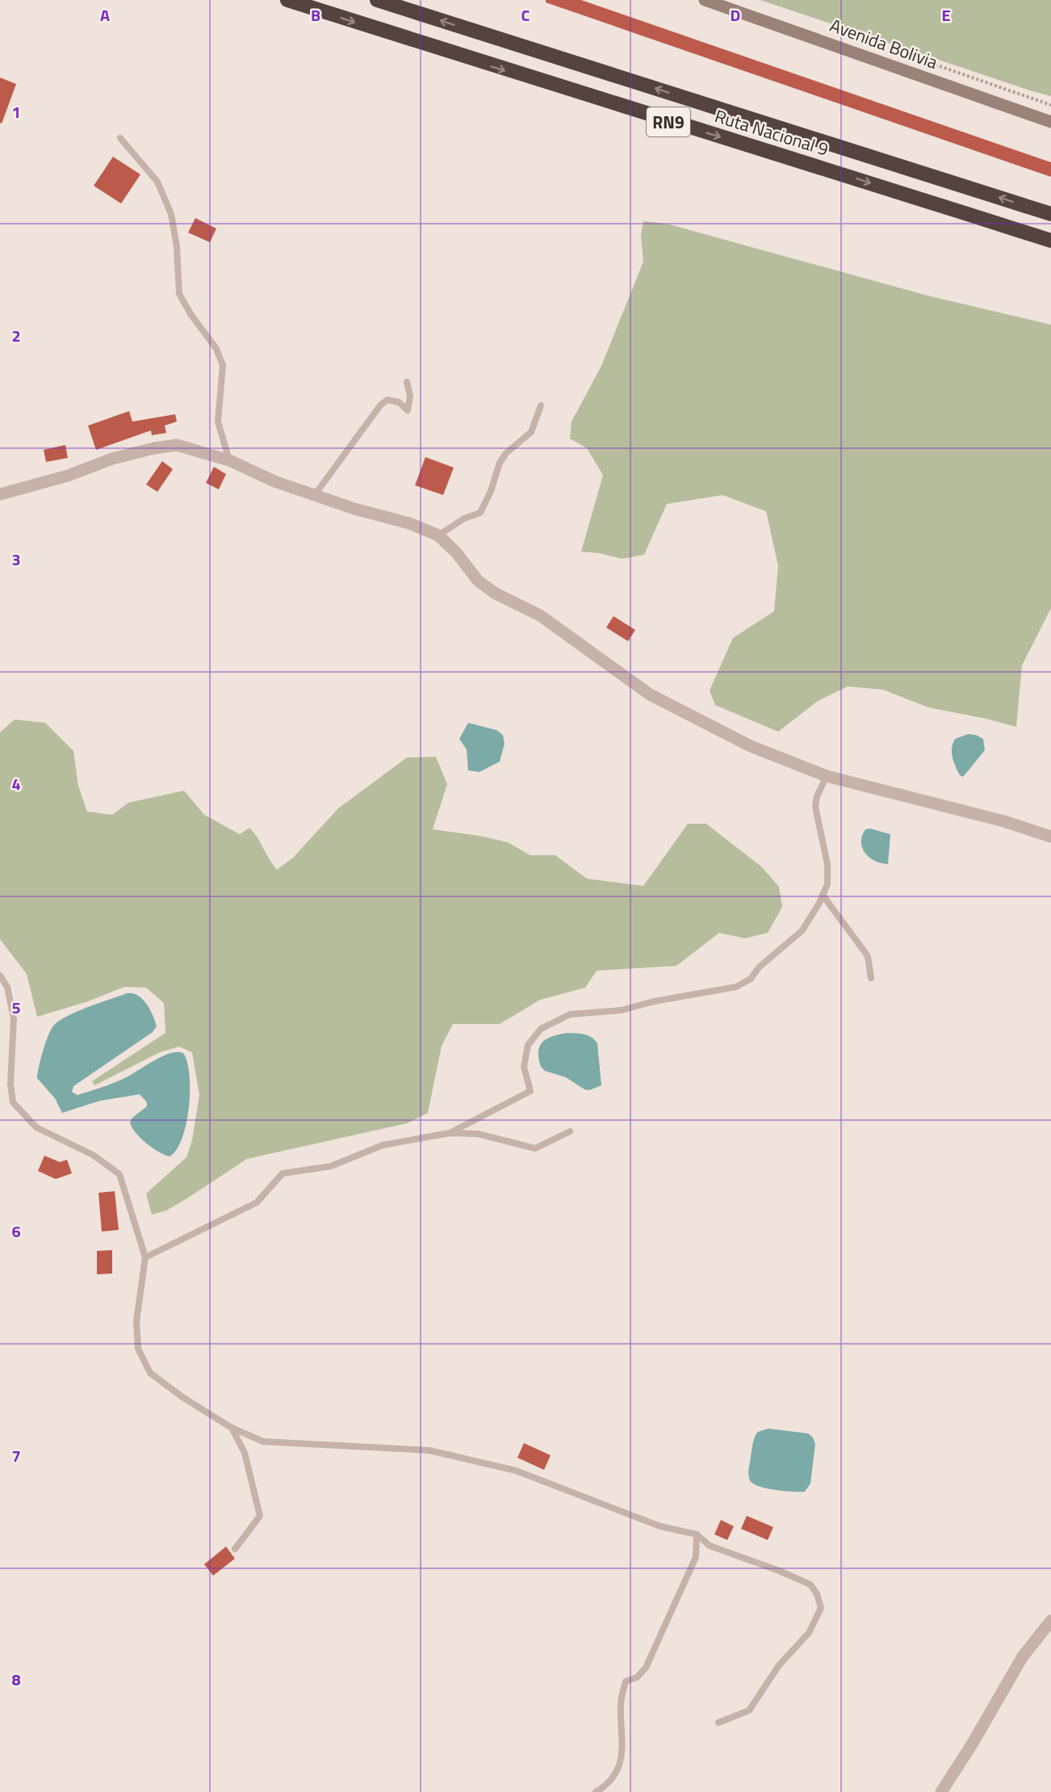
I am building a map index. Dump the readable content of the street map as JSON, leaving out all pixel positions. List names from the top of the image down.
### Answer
{
  "streets": {
    "highway": ["RN9", "Ruta Nacional 9"],
    "street": ["Avenida Bolivia"]
  },
  "grid": {
    "columns": [
      "A",
      "B",
      "C",
      "D",
      "E"
    ],
    "rows": [
      "1",
      "2",
      "3",
      "4",
      "5",
      "6",
      "7",
      "8"
    ]
  }
}
